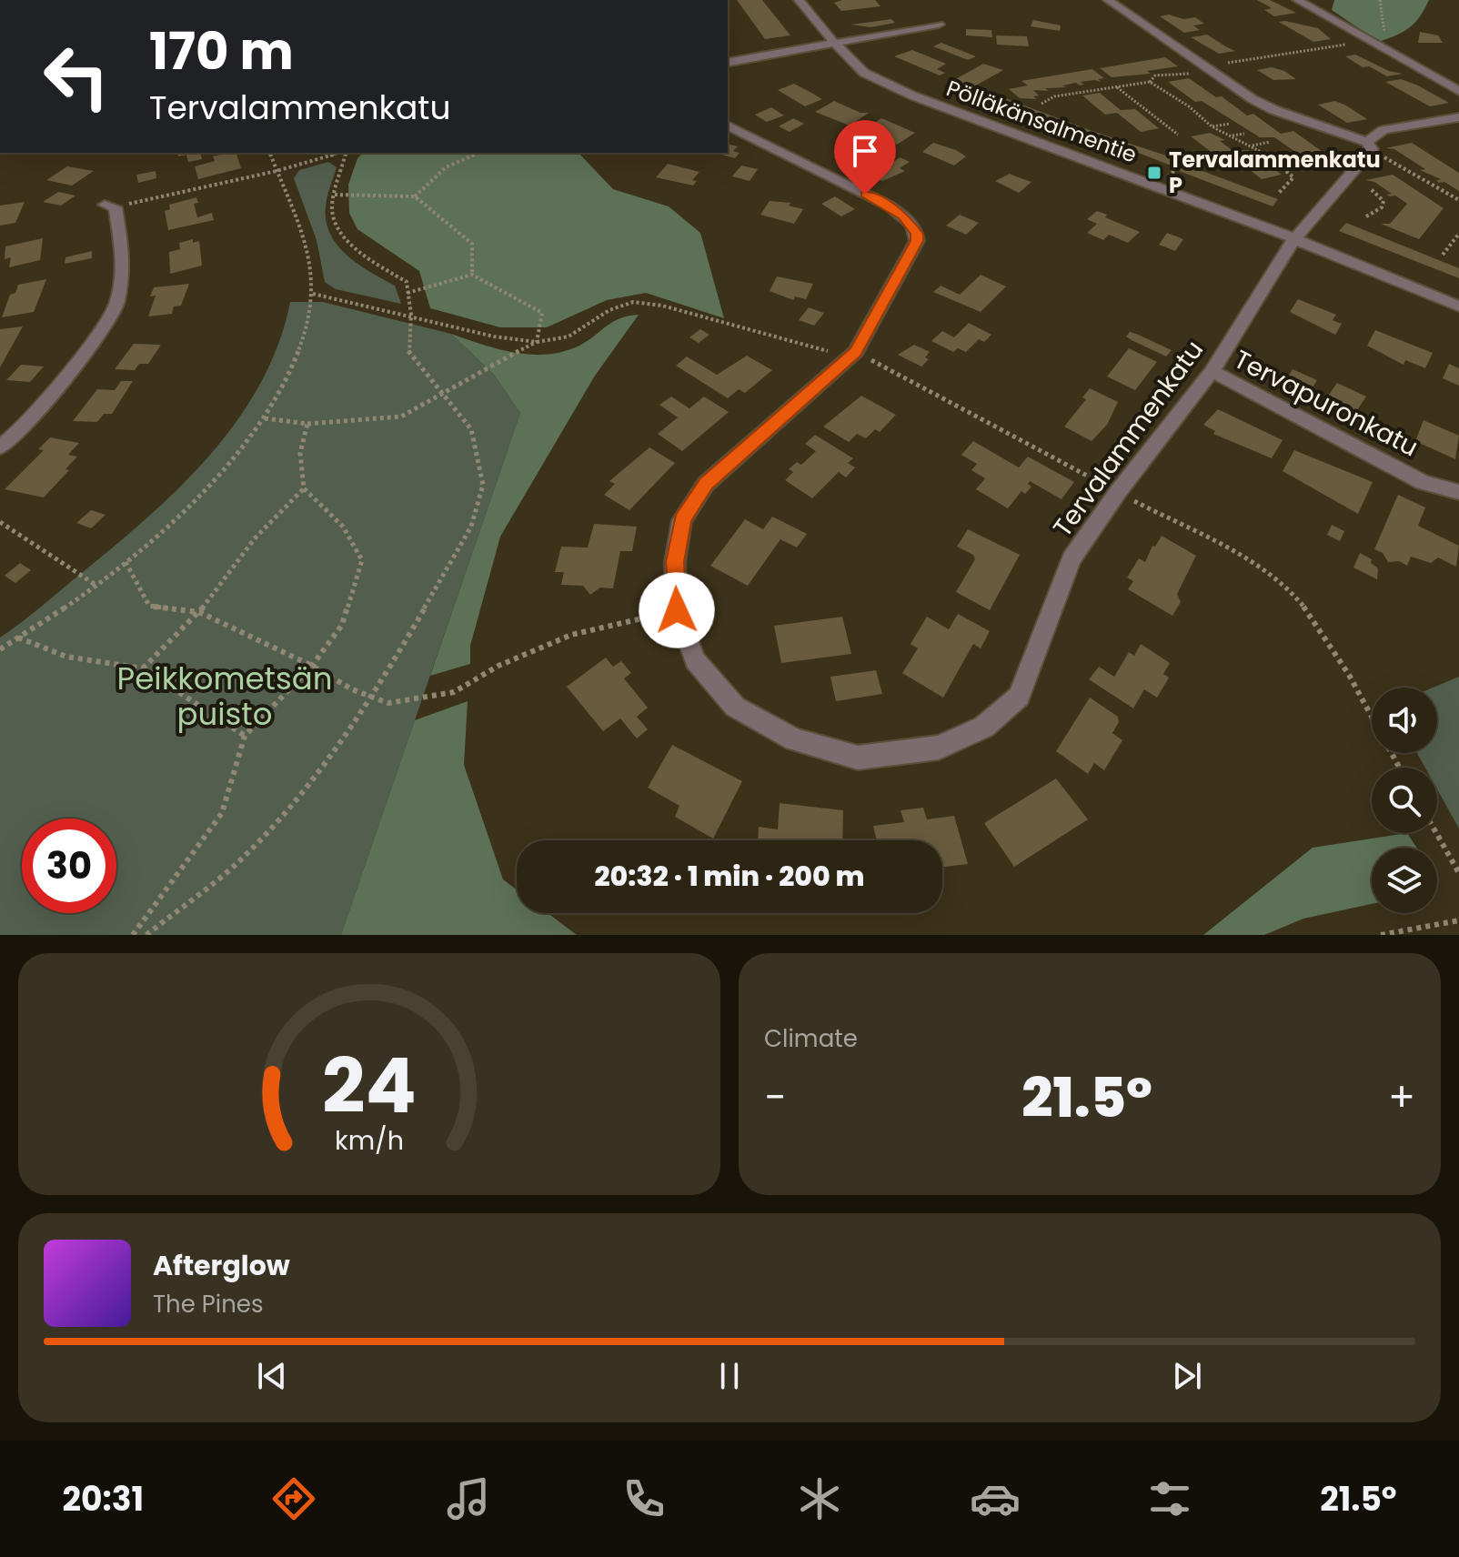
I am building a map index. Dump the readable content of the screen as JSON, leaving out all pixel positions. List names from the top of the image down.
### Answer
{
  "streets": {
    "street": ["Pölläkänsalmentie", "Tervapuronkatu", "Tervalammenkatu"]
  },
  "crossings": [
    ["Pölläkänsalmentie", "Tervalammenkatu"],
    ["Tervapuronkatu", "Tervalammenkatu"]
  ],
  "parks": ["Peikkometsän puisto"],
  "places": {
    "transit": ["Tervalammenkatu P"]
  },
  "page": {
    "turn": ["170 m", "Tervalammenkatu"],
    "limit": "30",
    "trip": "20:32 · 1 min · 200 m",
    "tile": "Climate",
    "heat": ["−", "21.5°", "+"],
    "song": ["Afterglow", "The Pines"],
    "tabs": ["20:31", "21.5°"],
    "gauge": ["24", "km/h"]
  }
}
